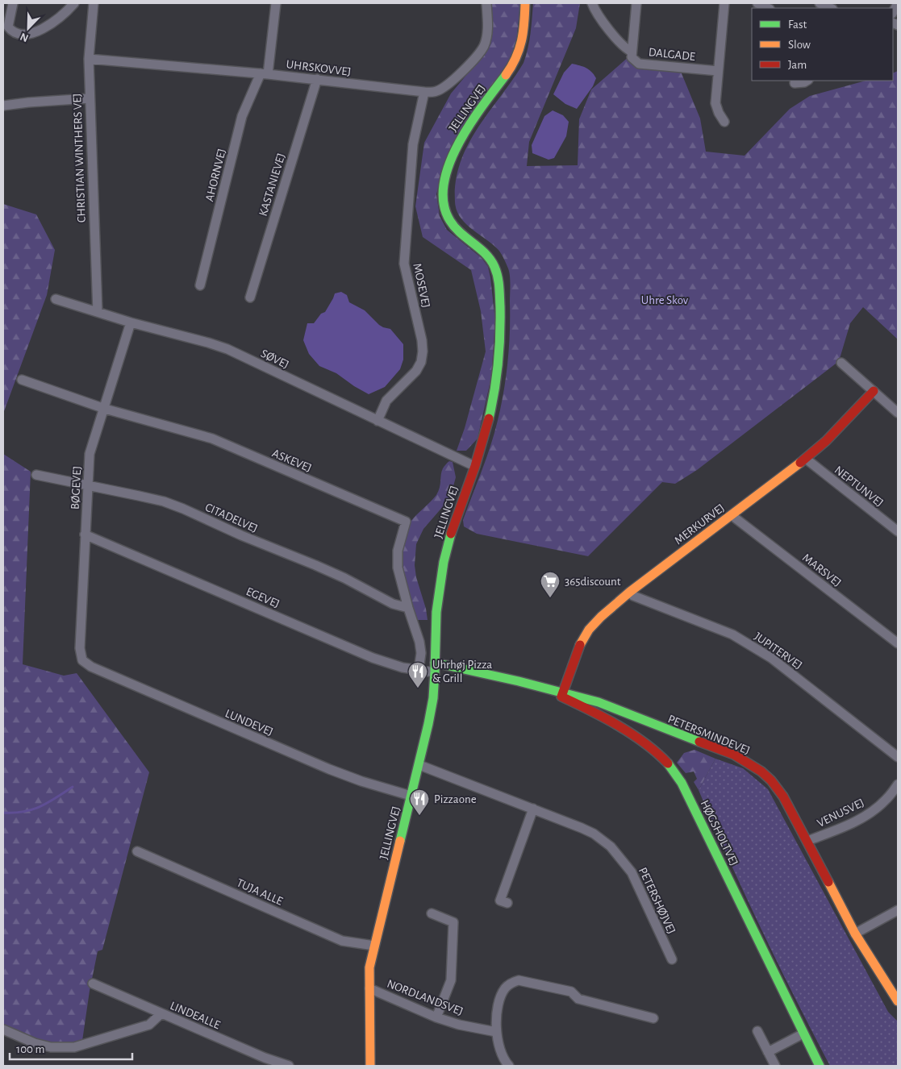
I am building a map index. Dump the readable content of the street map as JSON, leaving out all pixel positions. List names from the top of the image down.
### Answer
{
  "streets": {
    "street": [
      "DALGADE",
      "UHRSKOVVEJ",
      "JELLINGVEJ",
      "CHRISTIAN WINTHERS VEJ",
      "AHORNVEJ",
      "KASTANIEVEJ",
      "MOSEVEJ",
      "SØVEJ",
      "ASKEVEJ",
      "NEPTUNVEJ",
      "BØGEVEJ",
      "CITADELVEJ",
      "MERKURVEJ",
      "MARSVEJ",
      "EGEVEJ",
      "JUPITERVEJ",
      "LUNDEVEJ",
      "PETERSMINDEVEJ",
      "VENUSVEJ",
      "HØGSHOLTVEJ",
      "TUJA ALLE",
      "PETERSHØJVEJ",
      "NORDLANDSVEJ",
      "LINDEALLE"
    ]
  },
  "crossings": [
    ["UHRSKOVVEJ", "CHRISTIAN WINTHERS VEJ"],
    ["UHRSKOVVEJ", "AHORNVEJ"],
    ["UHRSKOVVEJ", "KASTANIEVEJ"],
    ["UHRSKOVVEJ", "MOSEVEJ"],
    ["JELLINGVEJ", "SØVEJ"],
    ["JELLINGVEJ", "EGEVEJ"],
    ["JELLINGVEJ", "LUNDEVEJ"],
    ["JELLINGVEJ", "PETERSMINDEVEJ"],
    ["JELLINGVEJ", "TUJA ALLE"],
    ["JELLINGVEJ", "PETERSHØJVEJ"],
    ["JELLINGVEJ", "NORDLANDSVEJ"],
    ["CHRISTIAN WINTHERS VEJ", "SØVEJ"],
    ["MOSEVEJ", "SØVEJ"],
    ["SØVEJ", "BØGEVEJ"],
    ["ASKEVEJ", "BØGEVEJ"],
    ["ASKEVEJ", "CITADELVEJ"],
    ["ASKEVEJ", "EGEVEJ"],
    ["NEPTUNVEJ", "MERKURVEJ"],
    ["BØGEVEJ", "CITADELVEJ"],
    ["BØGEVEJ", "EGEVEJ"],
    ["BØGEVEJ", "LUNDEVEJ"],
    ["MERKURVEJ", "MARSVEJ"],
    ["MERKURVEJ", "JUPITERVEJ"],
    ["MERKURVEJ", "PETERSMINDEVEJ"],
    ["MERKURVEJ", "HØGSHOLTVEJ"],
    ["EGEVEJ", "PETERSMINDEVEJ"],
    ["PETERSMINDEVEJ", "VENUSVEJ"],
    ["PETERSMINDEVEJ", "HØGSHOLTVEJ"]
  ],
  "parks": ["Uhre Skov"],
  "places": {
    "supermarket": ["365discount"],
    "restaurant": ["Uhrhøj Pizza & Grill", "Pizzaone"]
  },
  "legend": ["Fast", "Slow", "Jam"],
  "scale_bar": "100 m",
  "north": "bottom left"
}
